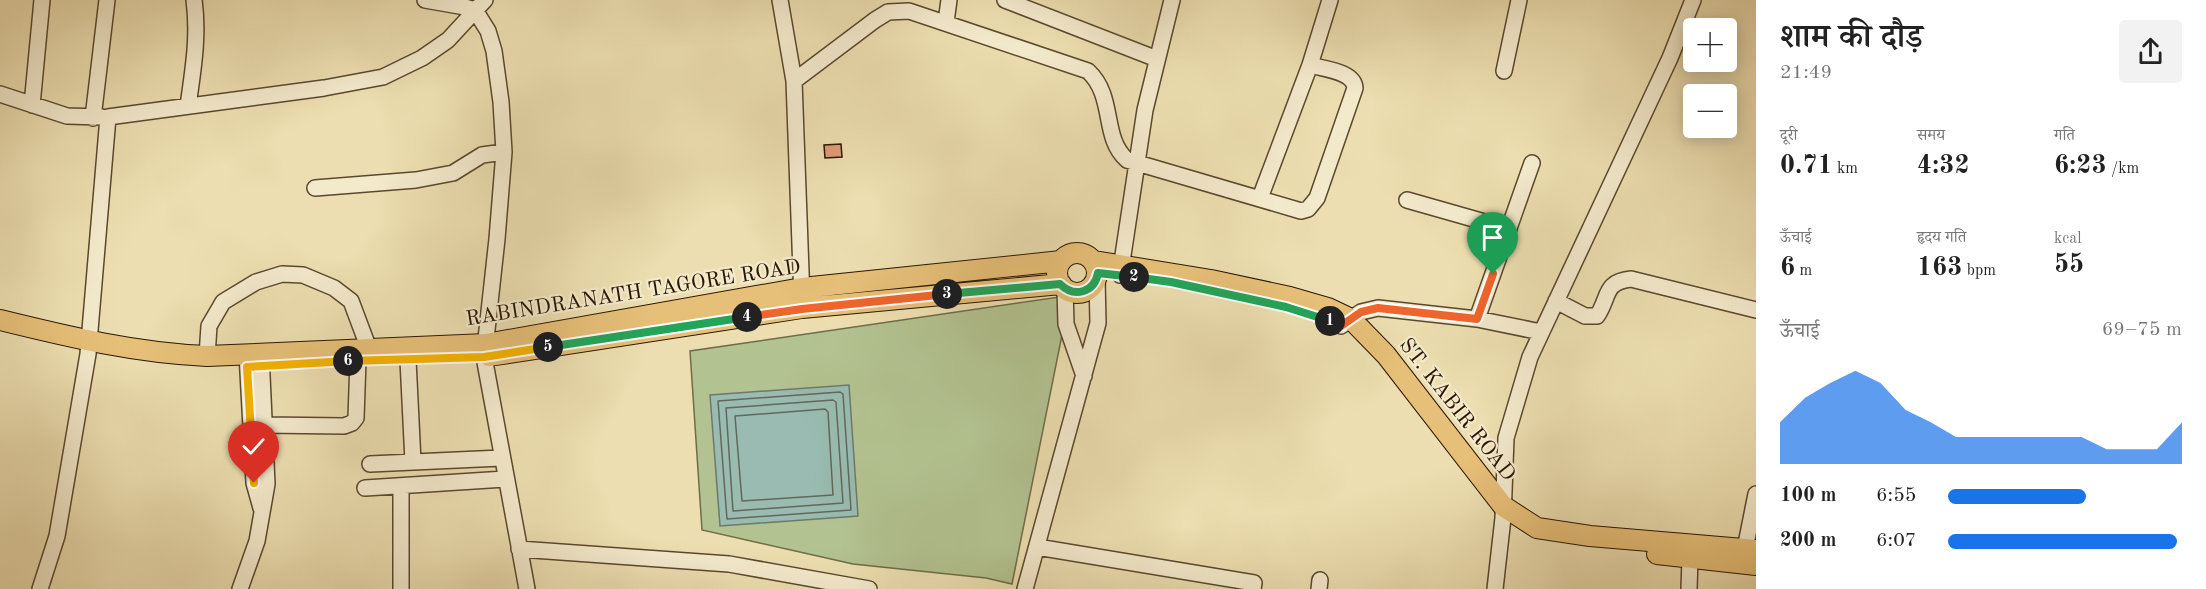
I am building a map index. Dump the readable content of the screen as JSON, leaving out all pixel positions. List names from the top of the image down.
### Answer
{
  "streets": {
    "main road": ["RABINDRANATH TAGORE ROAD", "ST. KABIR ROAD"]
  },
  "crossings": [
    ["RABINDRANATH TAGORE ROAD", "ST. KABIR ROAD"]
  ],
  "page": {
    "heading": ["शाम की दौड़", "21:49"],
    "map_buttons": ["+", "−"],
    "stats": [
      ["दूरी", "0.71 km"],
      ["समय", "4:32"],
      ["गति", "6:23 /km"],
      ["ऊँचाई", "6 m"],
      ["हृदय गति", "163 bpm"],
      ["kcal", "55"]
    ],
    "pins": [
      "2",
      "3",
      "4",
      "1",
      "5",
      "6"
    ],
    "chart": ["ऊँचाई", "69–75 m"],
    "list": [
      {
        "name": "100 m",
        "note": "6:55"
      },
      {
        "name": "200 m",
        "note": "6:07"
      }
    ]
  }
}
